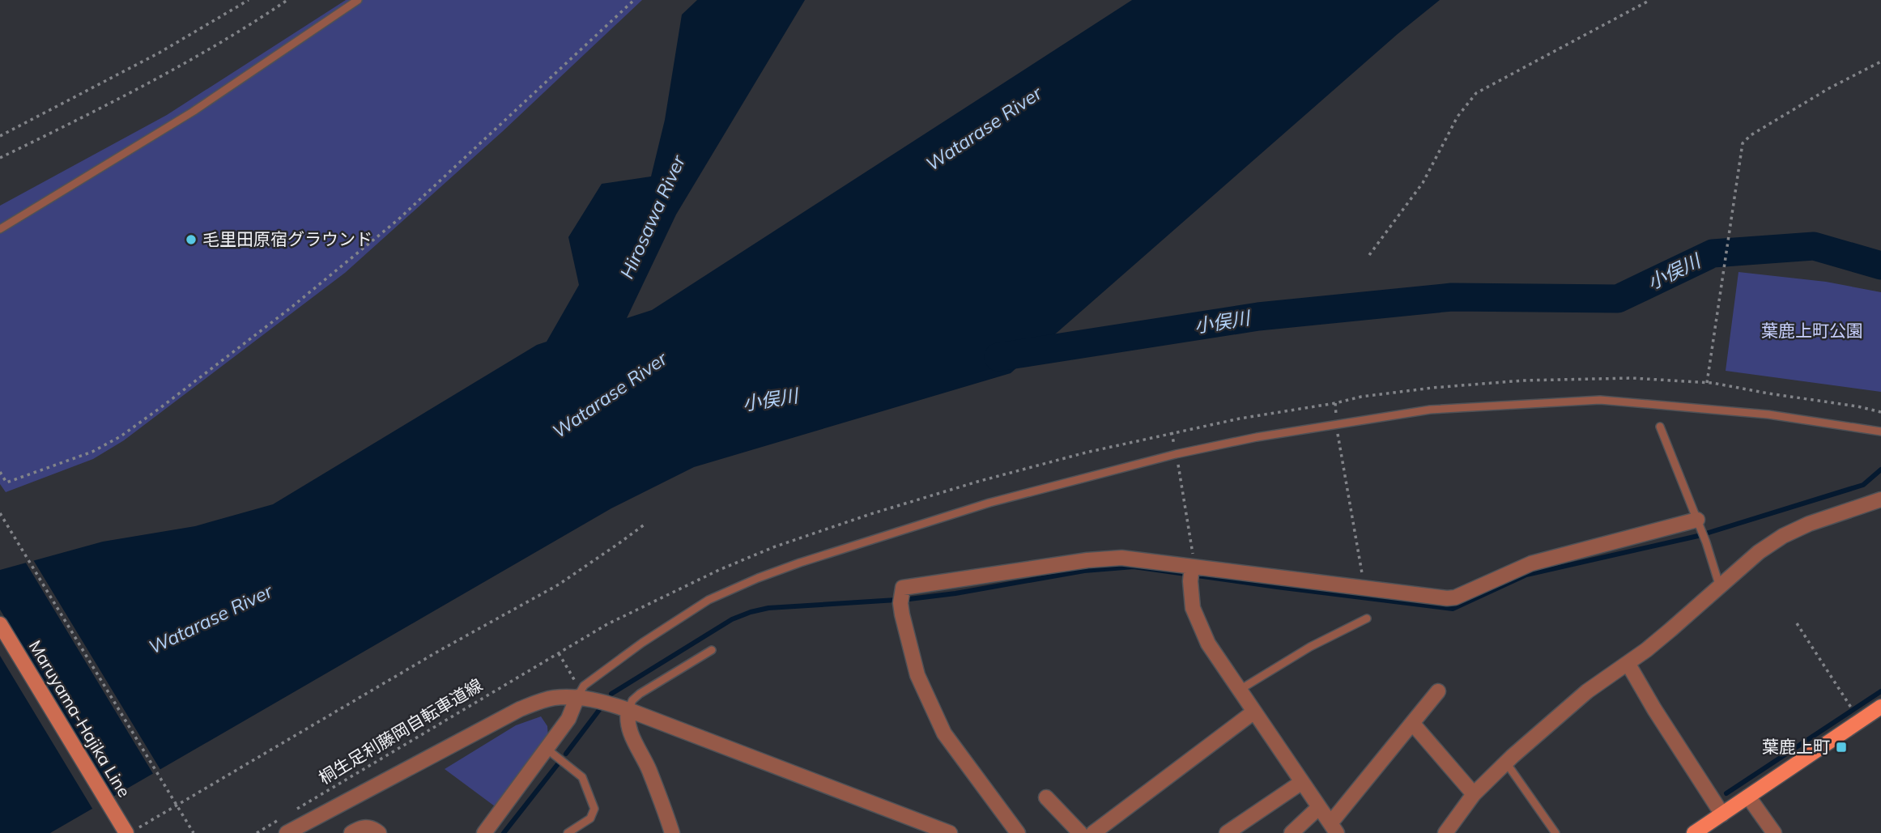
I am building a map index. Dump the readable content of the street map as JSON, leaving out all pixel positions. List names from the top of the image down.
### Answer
{
  "streets": {
    "main road": ["Maruyama-Hajika Line"],
    "path": ["桐生足利藤岡自転車道線"]
  },
  "water": ["Watarase River", "Hirosawa River", "小俣川"],
  "parks": ["葉鹿上町公園"],
  "places": {
    "other": ["毛里田原宿グラウンド"],
    "transit": ["葉鹿上町"]
  }
}
